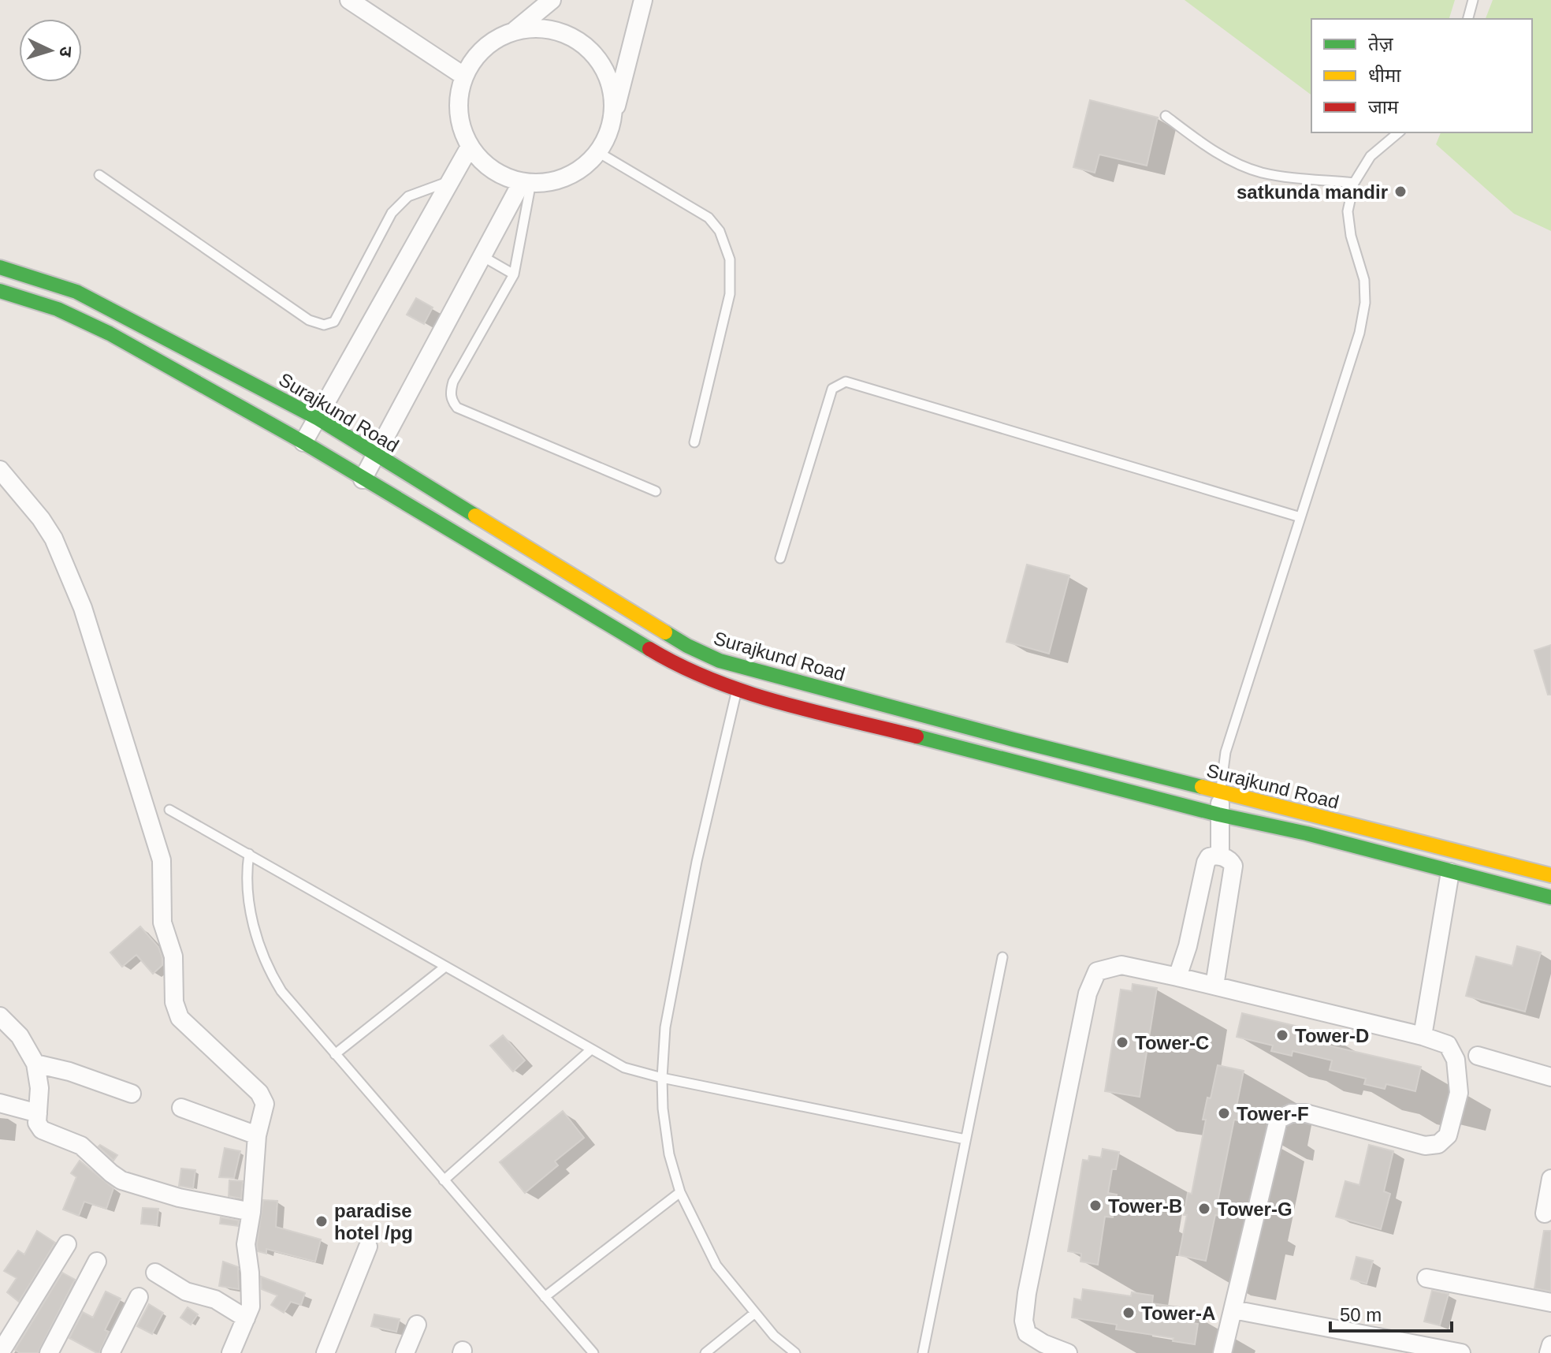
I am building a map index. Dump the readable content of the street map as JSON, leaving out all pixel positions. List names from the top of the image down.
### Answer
{
  "streets": {
    "main road": ["Surajkund Road"]
  },
  "places": [
    "satkunda mandir",
    "Tower-D",
    "Tower-C",
    "Tower-F",
    "Tower-B",
    "Tower-G",
    "paradise hotel /pg",
    "Tower-A"
  ],
  "legend": ["तेज़", "धीमा", "जाम"],
  "scale_bar": "50 m",
  "north": "right"
}
